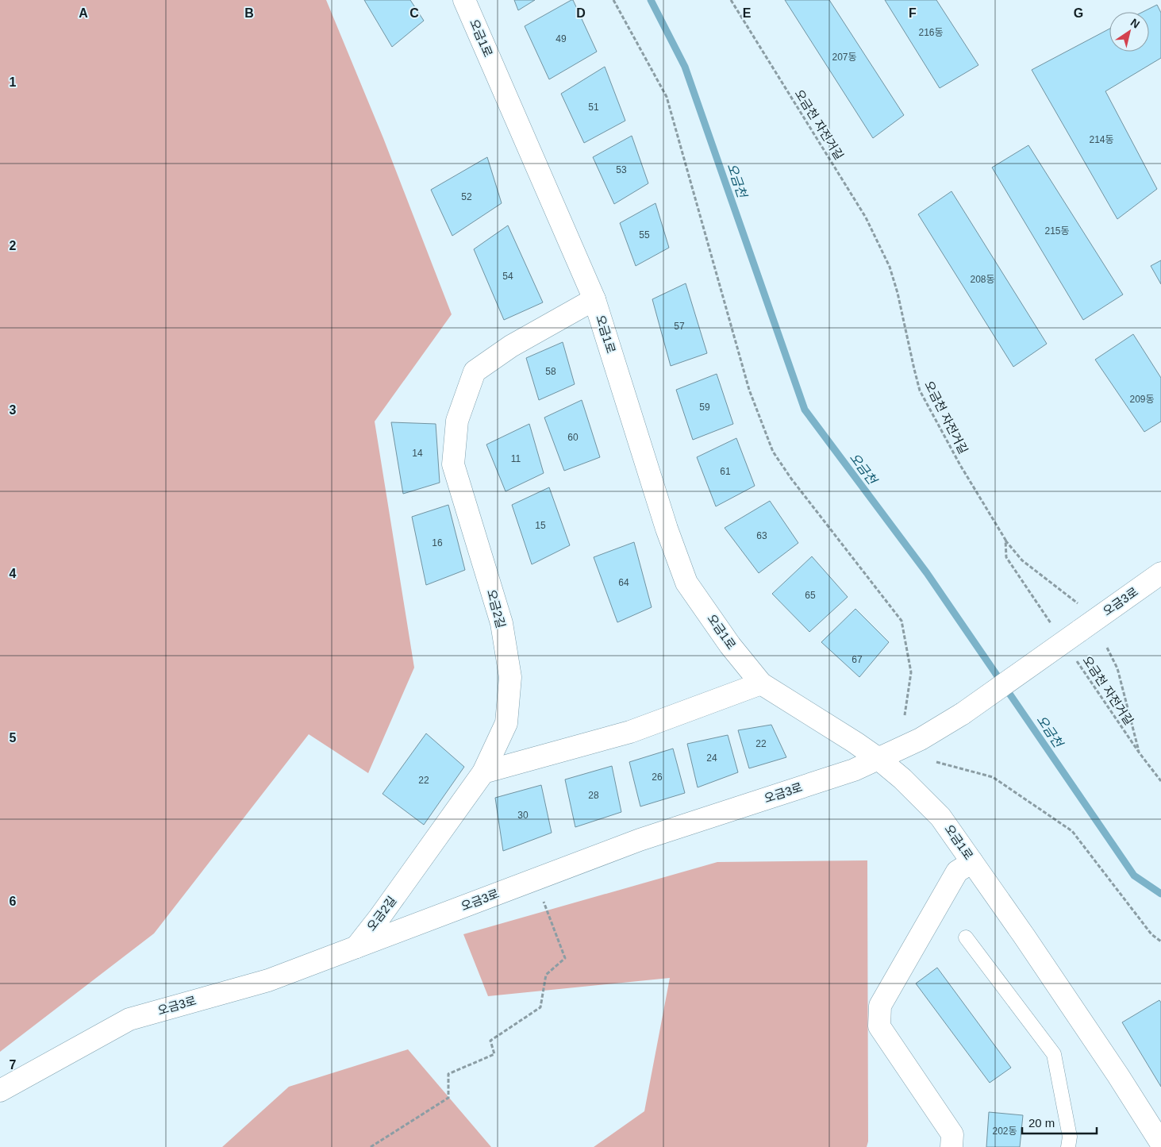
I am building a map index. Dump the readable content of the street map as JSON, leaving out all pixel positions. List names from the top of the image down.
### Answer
{
  "streets": {
    "street": ["오금1로", "오금3로", "오금2길"],
    "path": ["오금천 자전거길"]
  },
  "crossings": [
    ["오금1로", "오금3로"],
    ["오금1로", "오금2길"],
    ["오금3로", "오금2길"]
  ],
  "water": ["오금천"],
  "house_numbers": [
    "216동",
    "49",
    "207동",
    "51",
    "214동",
    "53",
    "52",
    "215동",
    "55",
    "54",
    "208동",
    "57",
    "58",
    "209동",
    "59",
    "60",
    "14",
    "11",
    "61",
    "15",
    "63",
    "16",
    "64",
    "65",
    "67",
    "22",
    "24",
    "26",
    "22",
    "28",
    "30",
    "202동"
  ],
  "scale_bar": "20 m",
  "north": "top right",
  "grid": {
    "columns": [
      "A",
      "B",
      "C",
      "D",
      "E",
      "F",
      "G"
    ],
    "rows": [
      "1",
      "2",
      "3",
      "4",
      "5",
      "6",
      "7"
    ]
  }
}
